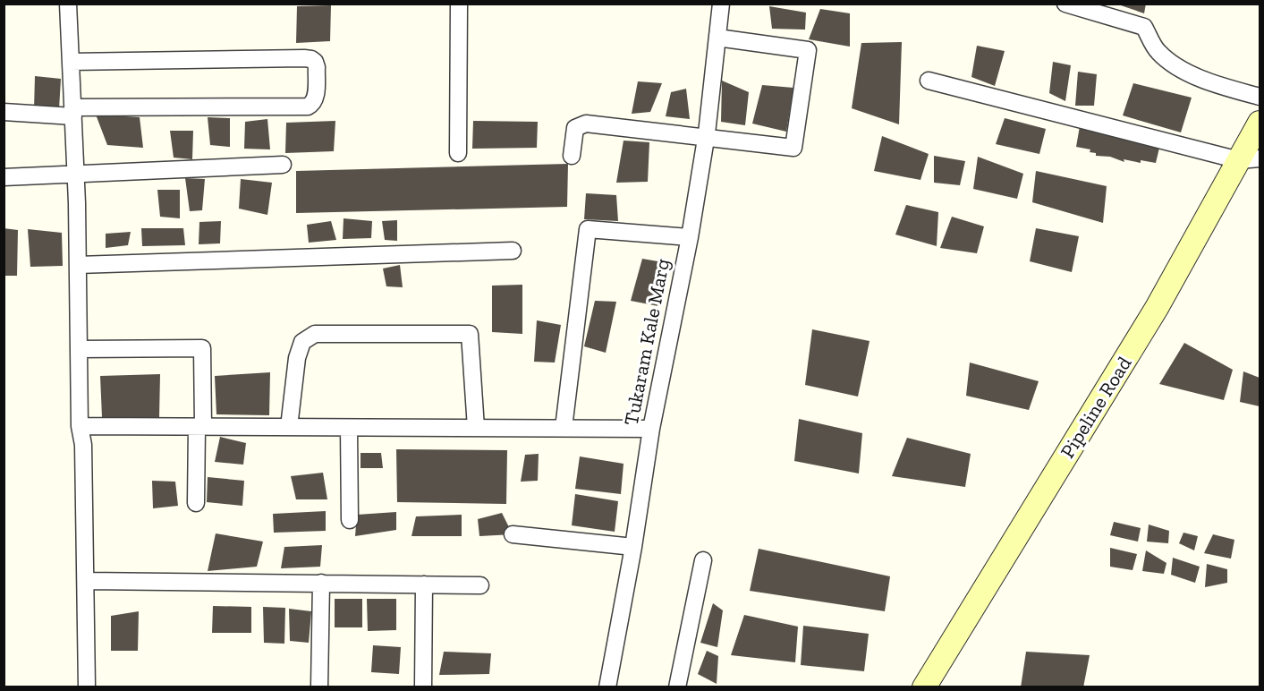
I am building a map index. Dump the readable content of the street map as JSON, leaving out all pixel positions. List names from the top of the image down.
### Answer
{
  "streets": {
    "street": ["Tukaram Kale Marg", "Pipeline Road"]
  }
}
